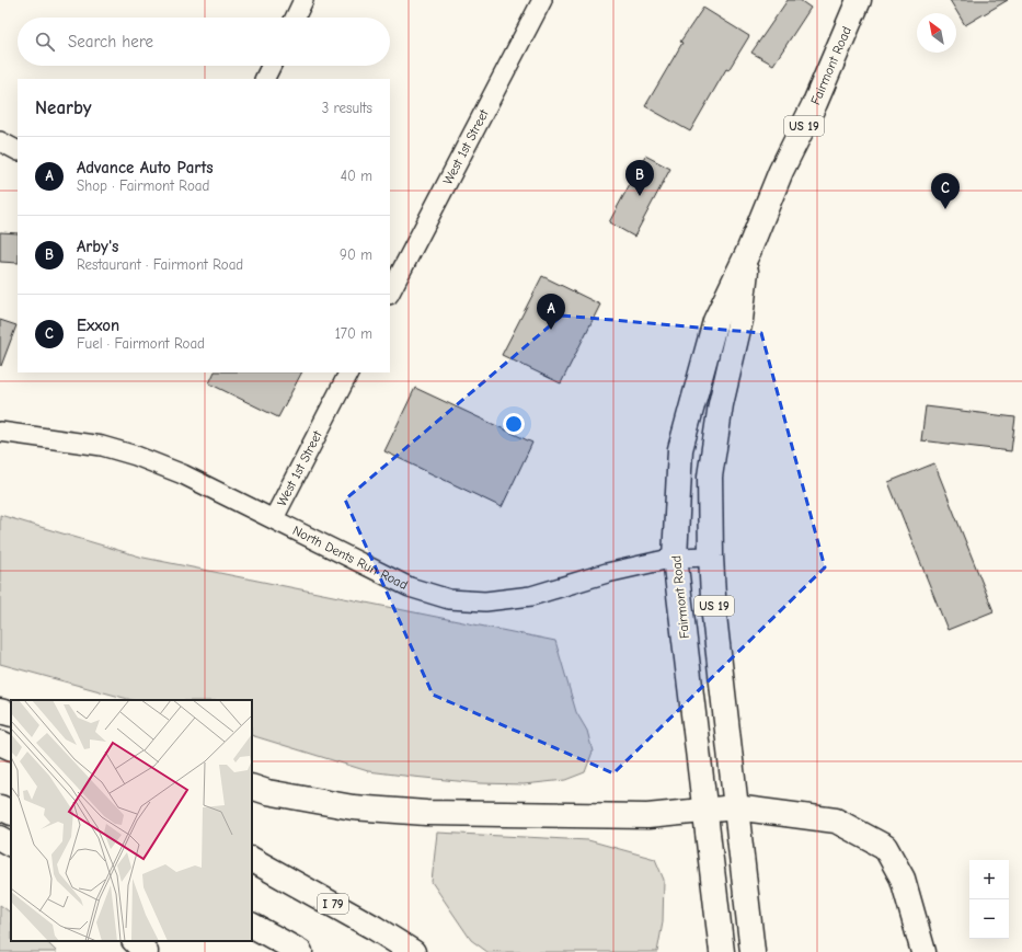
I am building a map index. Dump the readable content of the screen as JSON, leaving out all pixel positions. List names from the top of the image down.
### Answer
{
  "streets": {
    "main road": ["Fairmont Road", "US 19", "I 79"],
    "street": ["West 1st Street", "North Dents Run Road"]
  },
  "crossings": [
    ["Fairmont Road", "North Dents Run Road"],
    ["West 1st Street", "North Dents Run Road"]
  ],
  "north": "top left",
  "page": {
    "search": "Search here",
    "heading": ["Nearby", "3 results"],
    "list": [
      {
        "mark": "A",
        "name": "Advance Auto Parts",
        "note": "Shop · Fairmont Road",
        "value": "40 m"
      },
      {
        "mark": "B",
        "name": "Arby's",
        "note": "Restaurant · Fairmont Road",
        "value": "90 m"
      },
      {
        "mark": "C",
        "name": "Exxon",
        "note": "Fuel · Fairmont Road",
        "value": "170 m"
      }
    ],
    "pins": ["B", "C", "A"],
    "map_buttons": ["+", "−"]
  }
}
